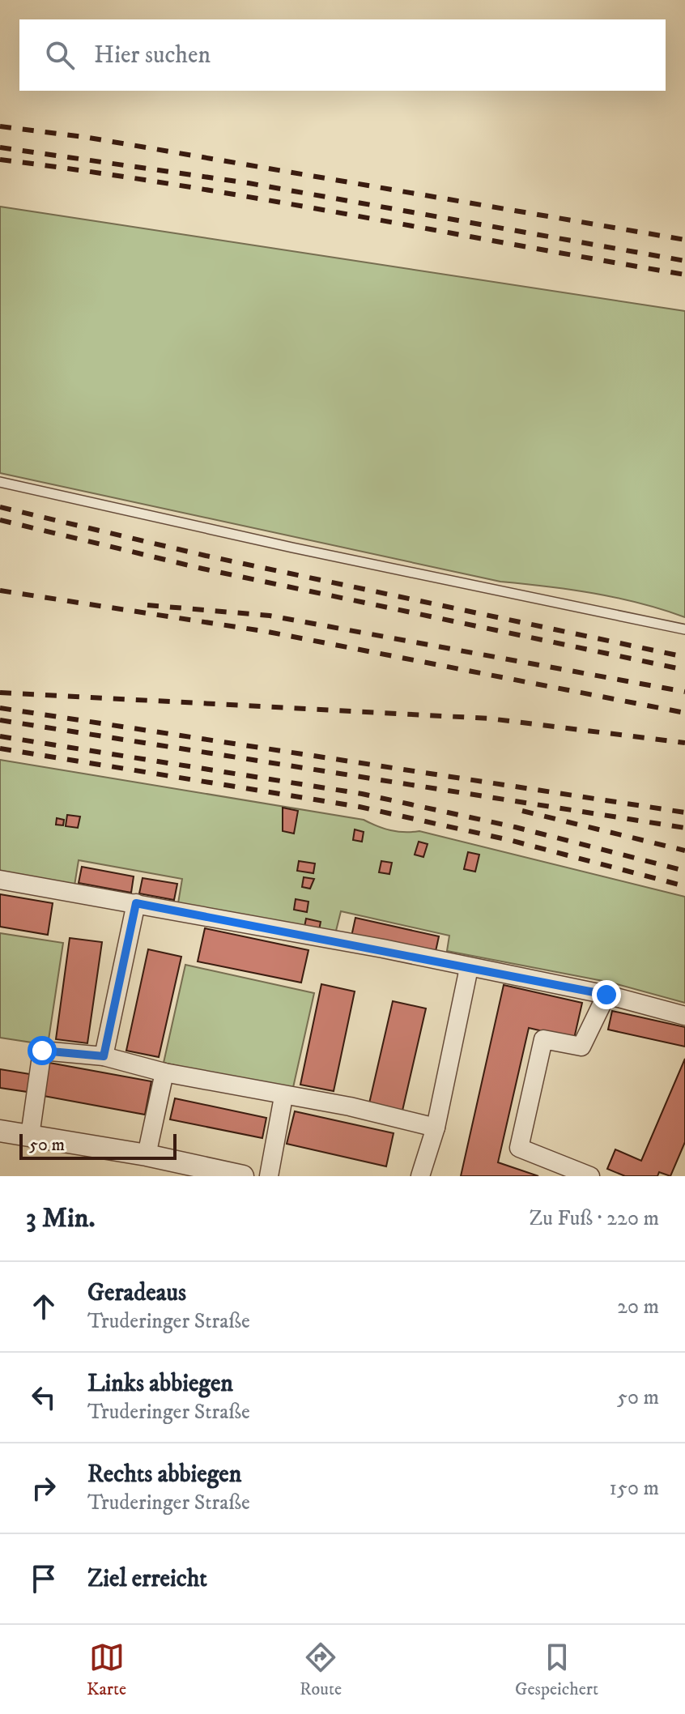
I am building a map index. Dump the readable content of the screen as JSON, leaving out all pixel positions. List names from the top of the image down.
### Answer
{
  "scale_bar": "50 m",
  "page": {
    "search": "Hier suchen",
    "scale": "50 m",
    "heading": ["3 Min.", "Zu Fuß · 220 m"],
    "list": [
      ["Geradeaus", "Truderinger Straße", "20 m"],
      ["Links abbiegen", "Truderinger Straße", "50 m"],
      ["Rechts abbiegen", "Truderinger Straße", "150 m"],
      "Ziel erreicht"
    ],
    "nav": ["Karte", "Route", "Gespeichert"]
  }
}
